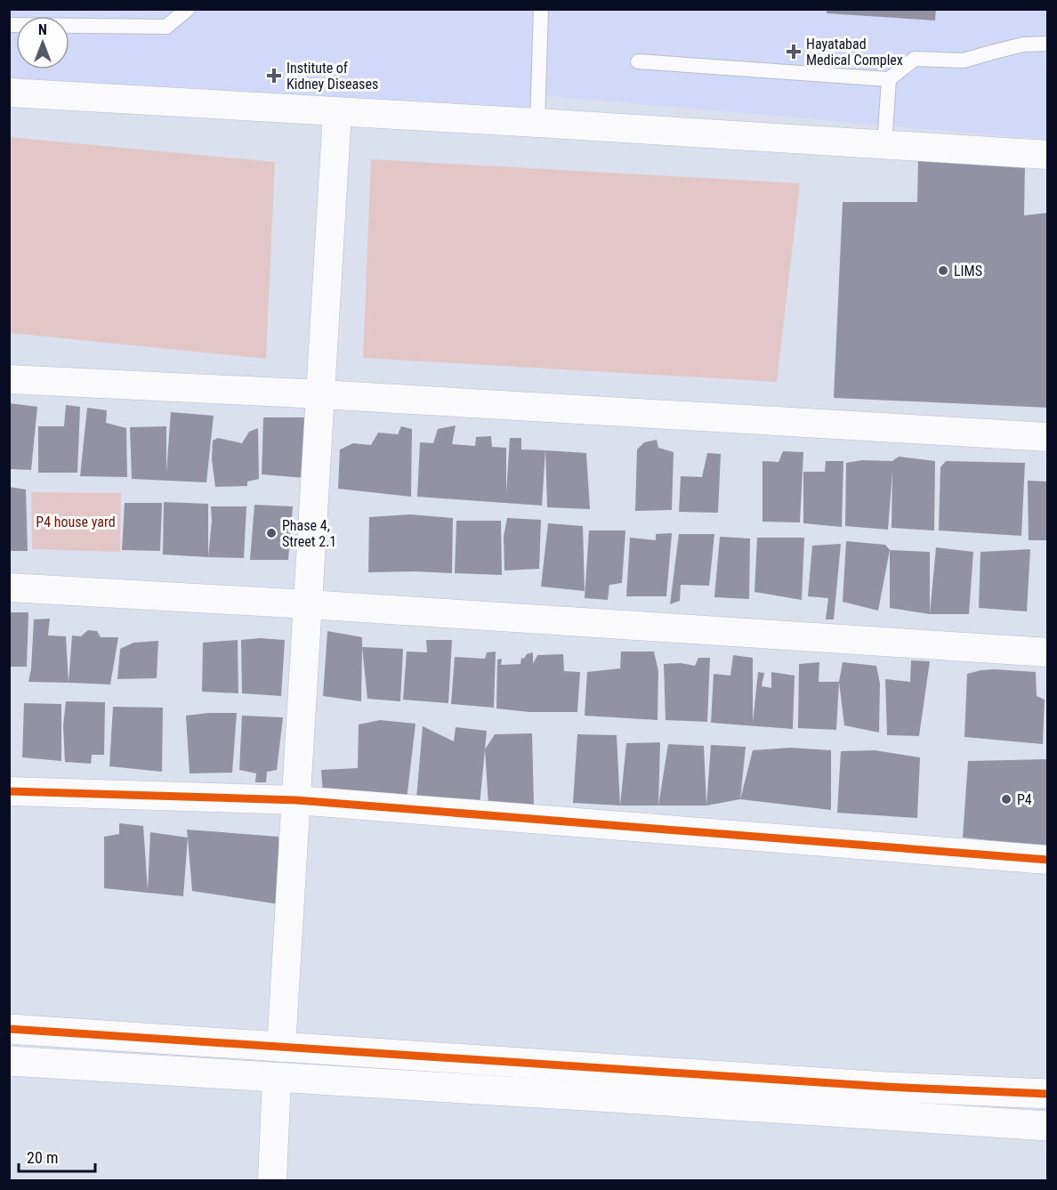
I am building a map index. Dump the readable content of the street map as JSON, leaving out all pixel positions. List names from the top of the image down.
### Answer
{
  "parks": ["P4 house yard"],
  "places": {
    "health": ["Hayatabad Medical Complex", "Institute of Kidney Diseases"],
    "other": ["LIMS", "Phase 4, Street 2.1", "P4"]
  },
  "scale_bar": "20 m",
  "north": "top"
}
